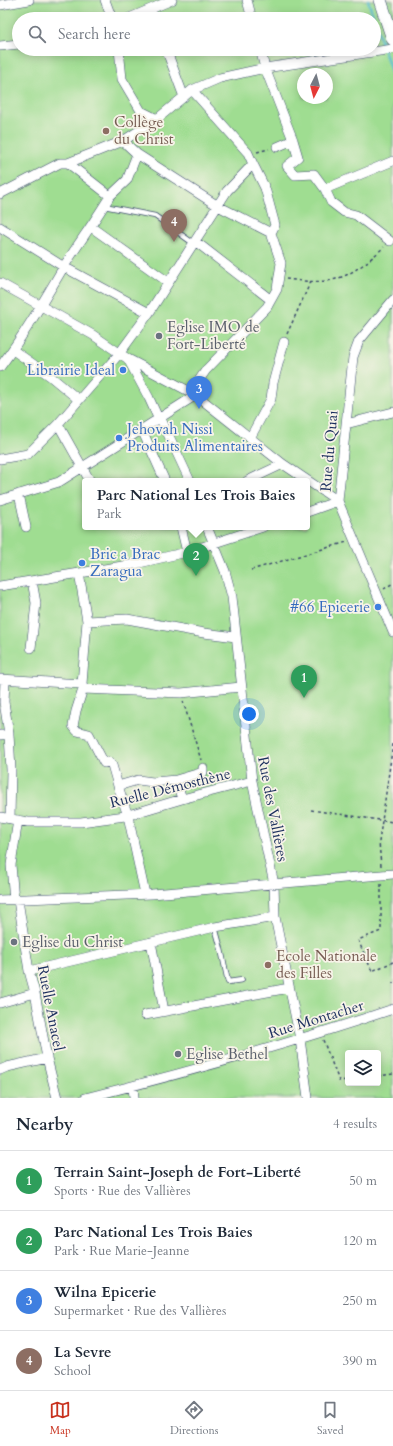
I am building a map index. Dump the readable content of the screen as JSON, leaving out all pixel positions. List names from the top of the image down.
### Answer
{
  "streets": {
    "street": [
      "Rue du Quai",
      "Ruelle Démosthène",
      "Rue des Vallières",
      "Ruelle Anacel",
      "Rue Montacher"
    ]
  },
  "crossings": [
    ["Ruelle Démosthène", "Rue des Vallières"],
    ["Ruelle Démosthène", "Ruelle Anacel"],
    ["Rue des Vallières", "Rue Montacher"]
  ],
  "places": [
    "Collège du Christ",
    "Eglise IMO de Fort-Liberté",
    "Librairie Ideal",
    "Jehovah Nissi Produits Alimentaires",
    "Bric a Brac Zaragua",
    "#66 Epicerie",
    "Eglise du Christ",
    "Ecole Nationale des Filles",
    "Eglise Bethel"
  ],
  "north": "bottom",
  "page": {
    "search": "Search here",
    "pins": [
      "4",
      "3",
      "2",
      "1"
    ],
    "popup": ["Parc National Les Trois Baies", "Park"],
    "heading": ["Nearby", "4 results"],
    "list": [
      {
        "mark": "1",
        "name": "Terrain Saint-Joseph de Fort-Liberté",
        "note": "Sports · Rue des Vallières",
        "value": "50 m"
      },
      {
        "mark": "2",
        "name": "Parc National Les Trois Baies",
        "note": "Park · Rue Marie-Jeanne",
        "value": "120 m"
      },
      {
        "mark": "3",
        "name": "Wilna Epicerie",
        "note": "Supermarket · Rue des Vallières",
        "value": "250 m"
      },
      {
        "mark": "4",
        "name": "La Sevre",
        "note": "School",
        "value": "390 m"
      }
    ],
    "nav": ["Map", "Directions", "Saved"]
  }
}
